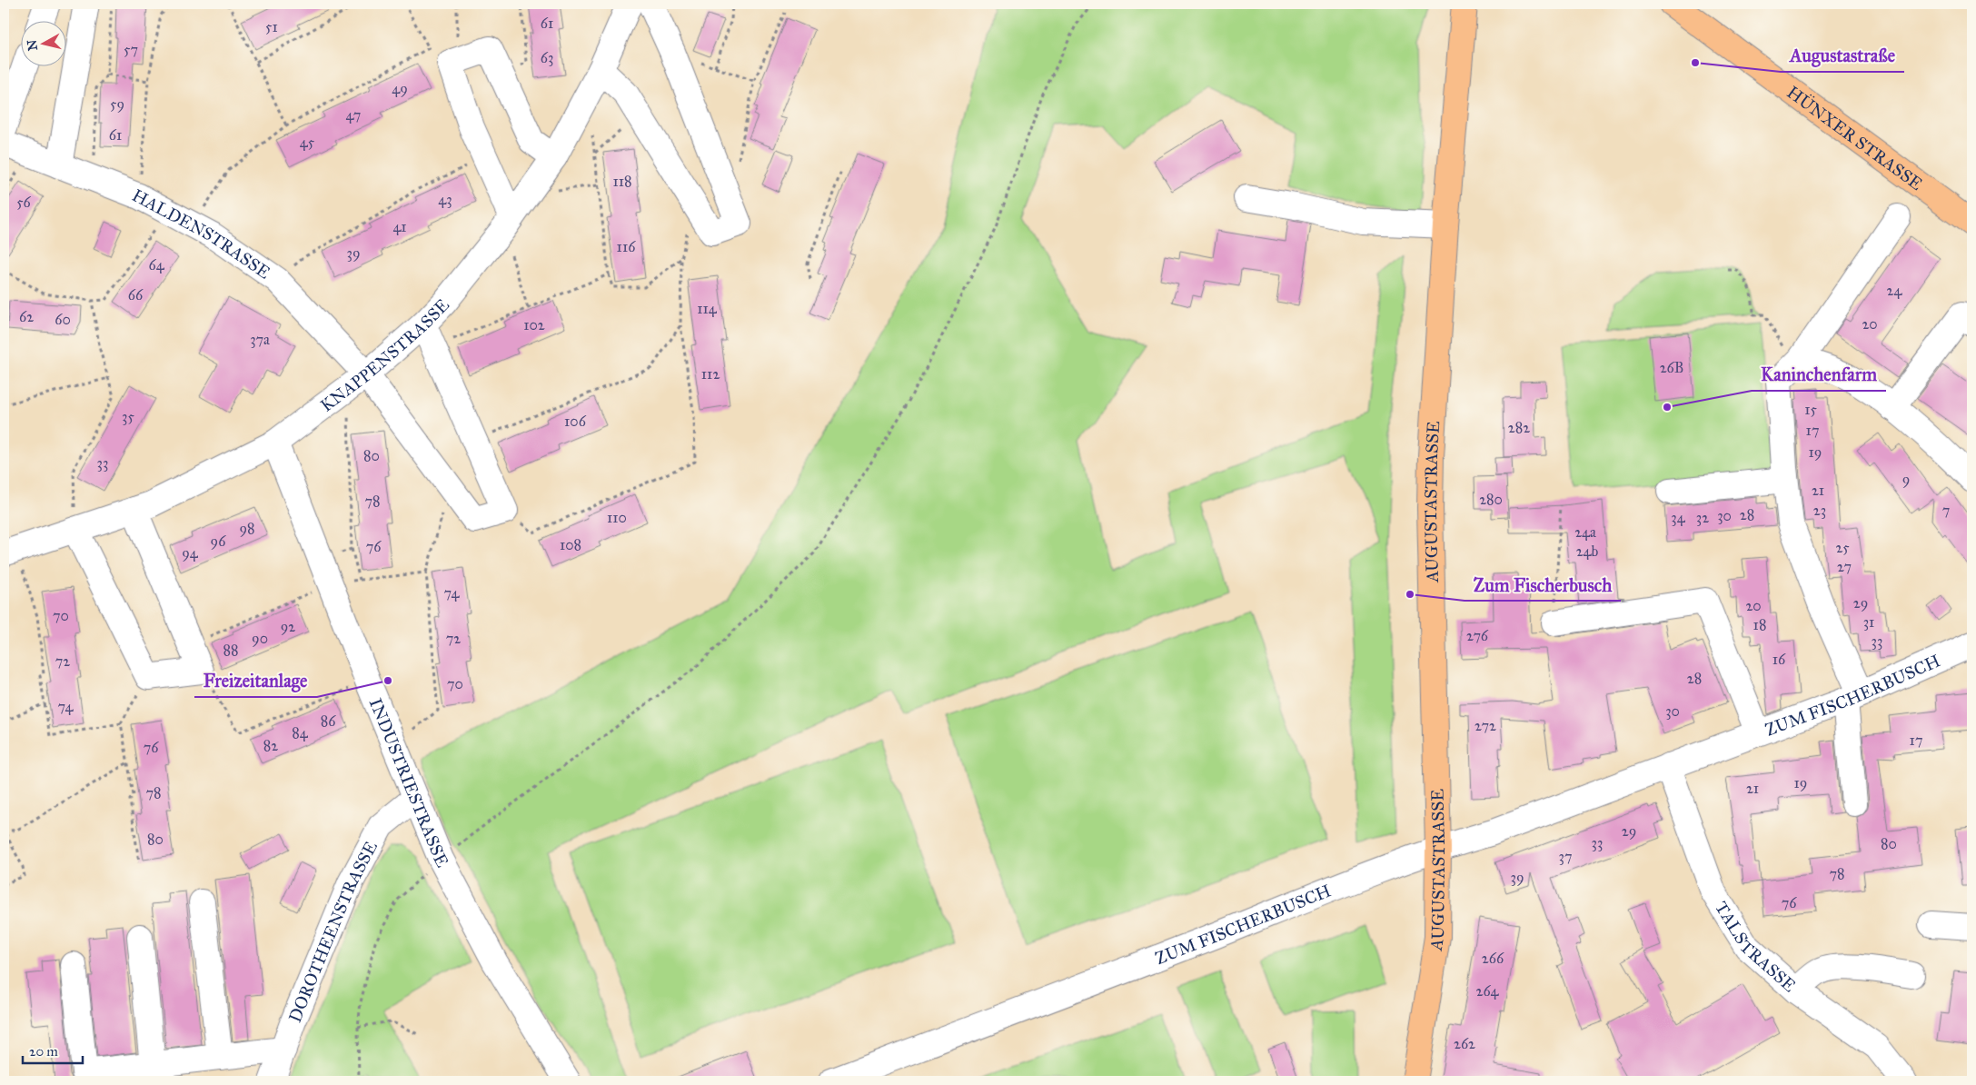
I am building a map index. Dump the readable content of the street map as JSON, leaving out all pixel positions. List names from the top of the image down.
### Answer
{
  "streets": {
    "main road": ["HÜNXER STRASSE", "AUGUSTASTRASSE"],
    "street": [
      "HALDENSTRASSE",
      "KNAPPENSTRASSE",
      "ZUM FISCHERBUSCH",
      "INDUSTRIESTRASSE",
      "DOROTHEENSTRASSE",
      "TALSTRASSE"
    ]
  },
  "crossings": [
    ["HALDENSTRASSE", "KNAPPENSTRASSE"],
    ["KNAPPENSTRASSE", "INDUSTRIESTRASSE"],
    ["AUGUSTASTRASSE", "ZUM FISCHERBUSCH"],
    ["ZUM FISCHERBUSCH", "TALSTRASSE"],
    ["INDUSTRIESTRASSE", "DOROTHEENSTRASSE"]
  ],
  "places": [
    "Augustastraße",
    "Kaninchenfarm",
    "Zum Fischerbusch",
    "Freizeitanlage"
  ],
  "house_numbers": [
    "61",
    "51",
    "57",
    "63",
    "49",
    "59",
    "47",
    "61",
    "45",
    "118",
    "43",
    "56",
    "41",
    "116",
    "39",
    "64",
    "24",
    "66",
    "114",
    "62",
    "60",
    "20",
    "102",
    "37a",
    "26B",
    "112",
    "15",
    "35",
    "106",
    "282",
    "17",
    "19",
    "80",
    "33",
    "9",
    "21",
    "280",
    "78",
    "23",
    "7",
    "28",
    "30",
    "110",
    "34",
    "32",
    "98",
    "24a",
    "96",
    "108",
    "76",
    "25",
    "24b",
    "94",
    "27",
    "74",
    "29",
    "20",
    "70",
    "31",
    "18",
    "92",
    "276",
    "90",
    "72",
    "33",
    "88",
    "16",
    "72",
    "28",
    "70",
    "74",
    "30",
    "86",
    "272",
    "84",
    "17",
    "82",
    "76",
    "19",
    "21",
    "78",
    "29",
    "80",
    "33",
    "80",
    "37",
    "78",
    "39",
    "76",
    "266",
    "264",
    "262"
  ],
  "scale_bar": "20 m",
  "north": "left"
}
